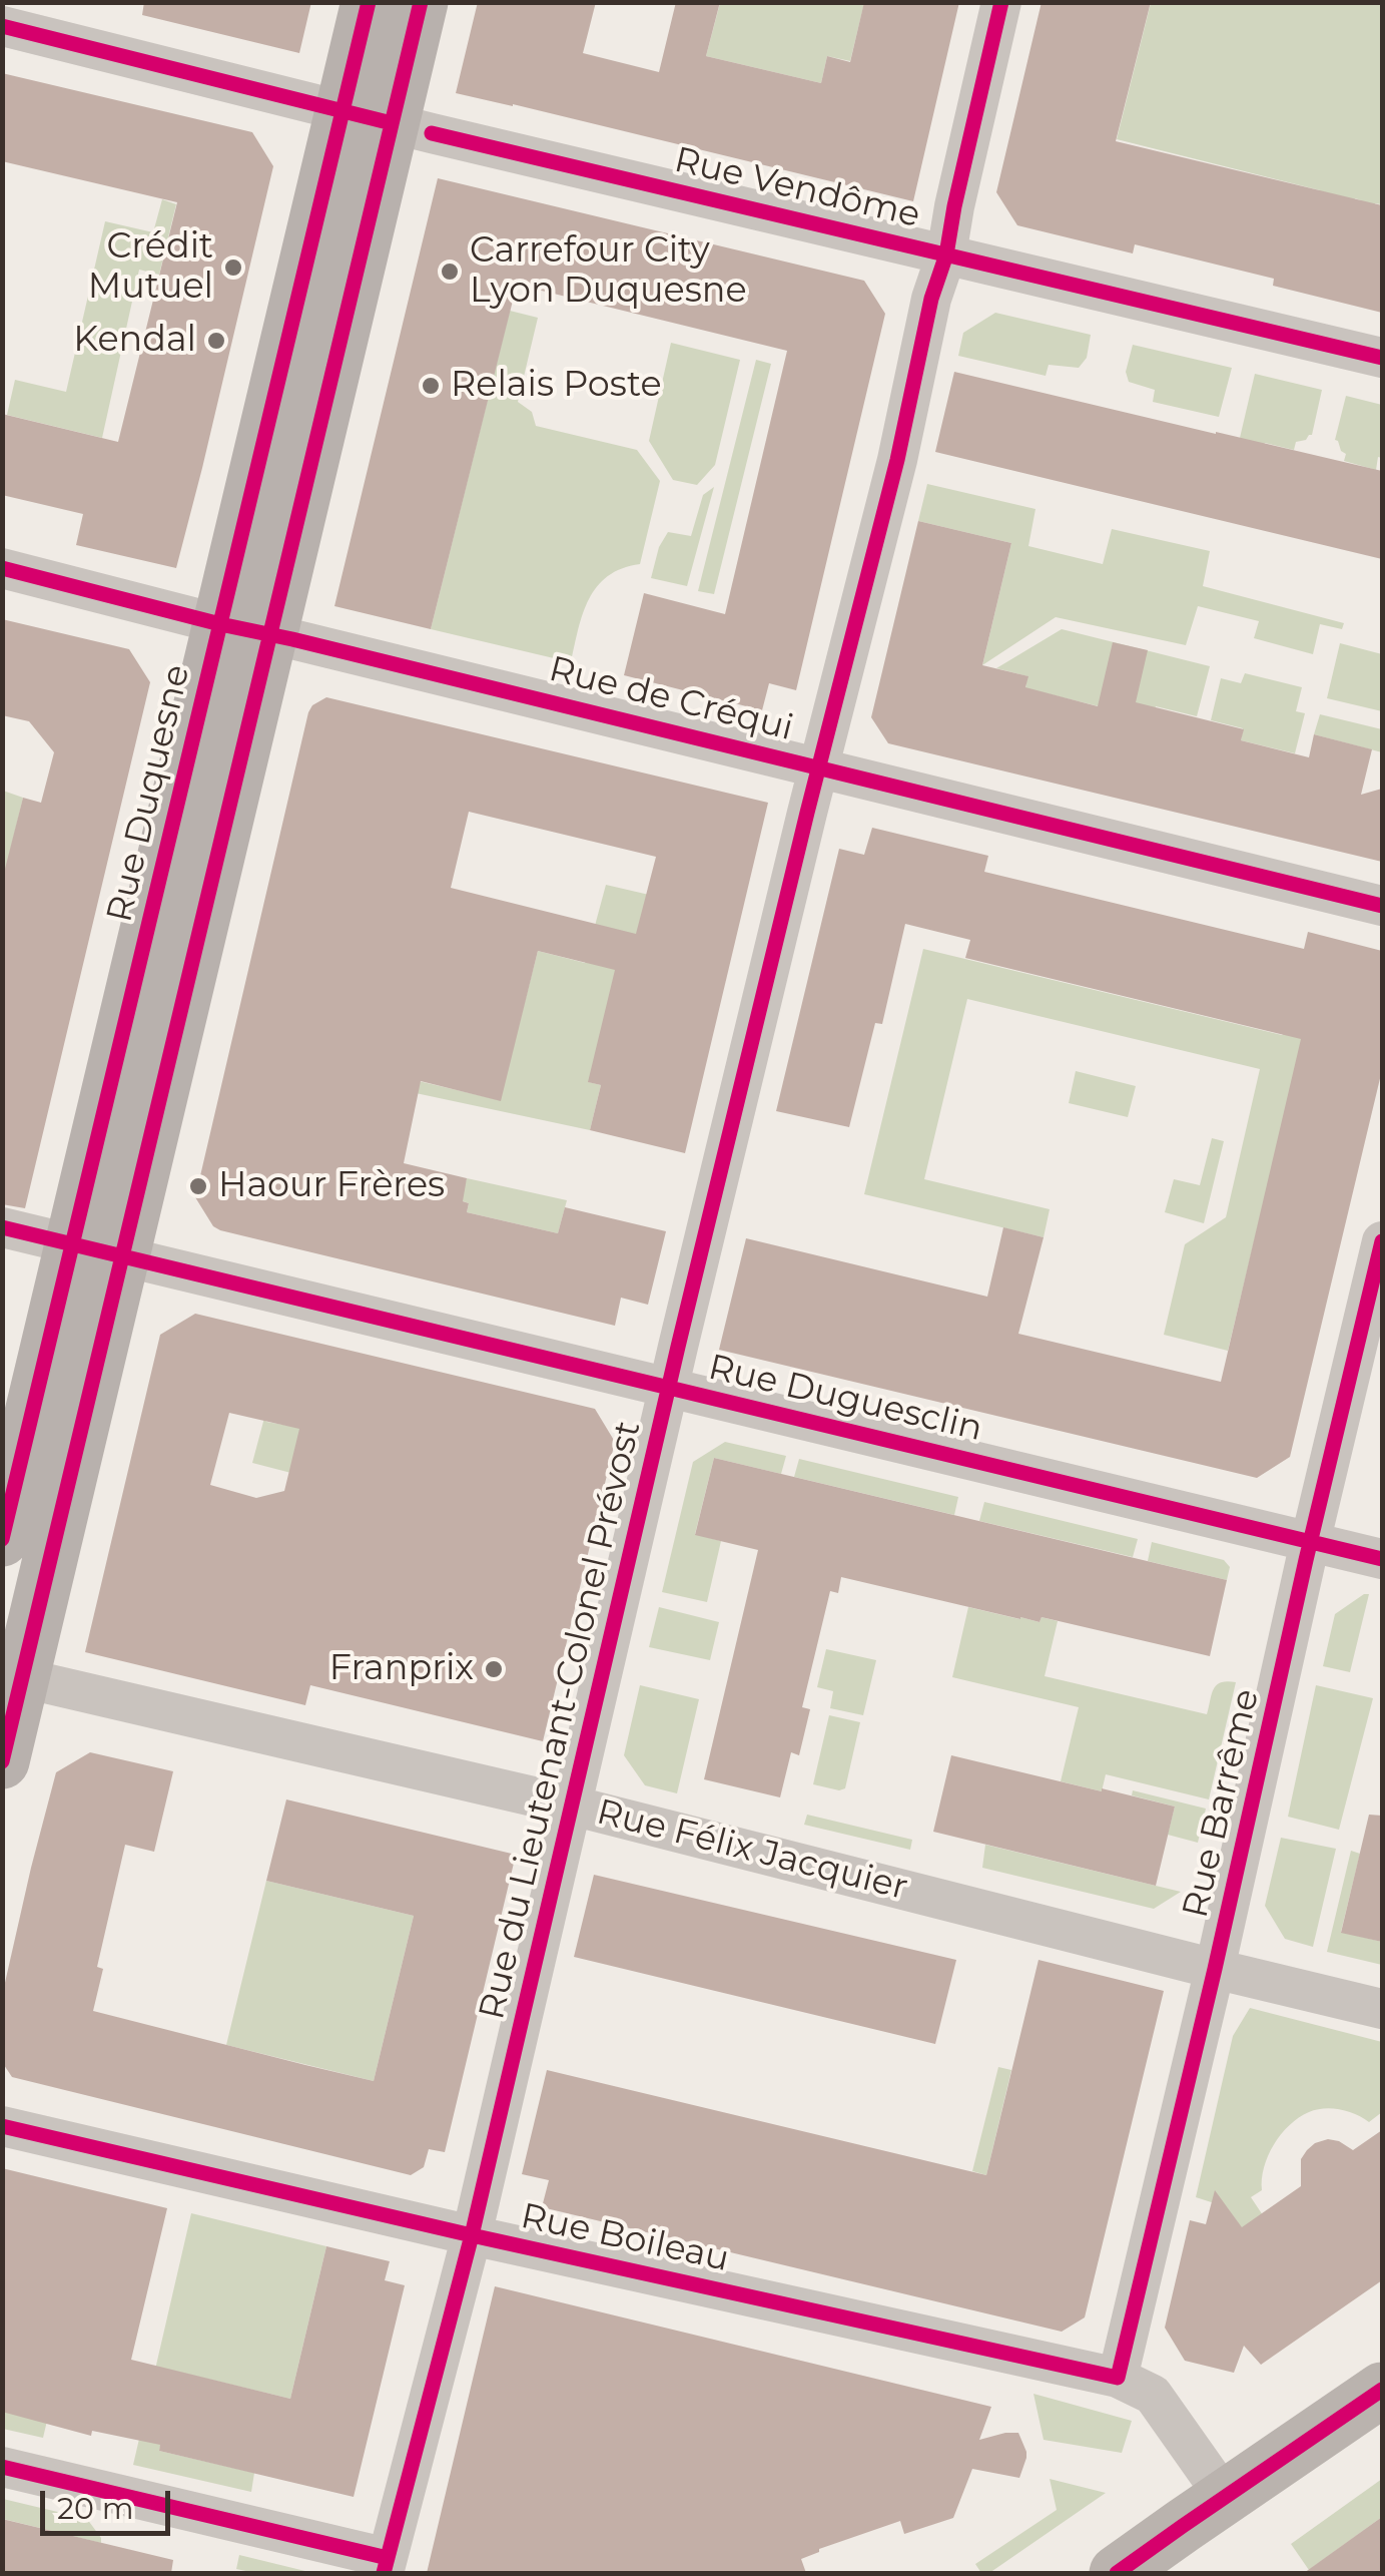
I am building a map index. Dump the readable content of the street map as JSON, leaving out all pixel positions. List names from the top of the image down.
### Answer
{
  "streets": {
    "main road": ["Rue Duquesne"],
    "street": [
      "Rue Vendôme",
      "Rue de Créqui",
      "Rue Duguesclin",
      "Rue du Lieutenant-Colonel Prévost",
      "Rue Barrême",
      "Rue Félix Jacquier",
      "Rue Boileau"
    ]
  },
  "crossings": [
    ["Rue Vendôme", "Rue Duquesne"],
    ["Rue Vendôme", "Rue du Lieutenant-Colonel Prévost"],
    ["Rue de Créqui", "Rue Duquesne"],
    ["Rue de Créqui", "Rue du Lieutenant-Colonel Prévost"],
    ["Rue Duquesne", "Rue Duguesclin"],
    ["Rue Duquesne", "Rue Félix Jacquier"],
    ["Rue Duguesclin", "Rue du Lieutenant-Colonel Prévost"],
    ["Rue Duguesclin", "Rue Barrême"],
    ["Rue du Lieutenant-Colonel Prévost", "Rue Félix Jacquier"],
    ["Rue du Lieutenant-Colonel Prévost", "Rue Boileau"],
    ["Rue Barrême", "Rue Félix Jacquier"],
    ["Rue Barrême", "Rue Boileau"]
  ],
  "places": [
    "Crédit Mutuel",
    "Carrefour City Lyon Duquesne",
    "Kendal",
    "Relais Poste",
    "Haour Frères",
    "Franprix"
  ],
  "scale_bar": "20 m"
}
